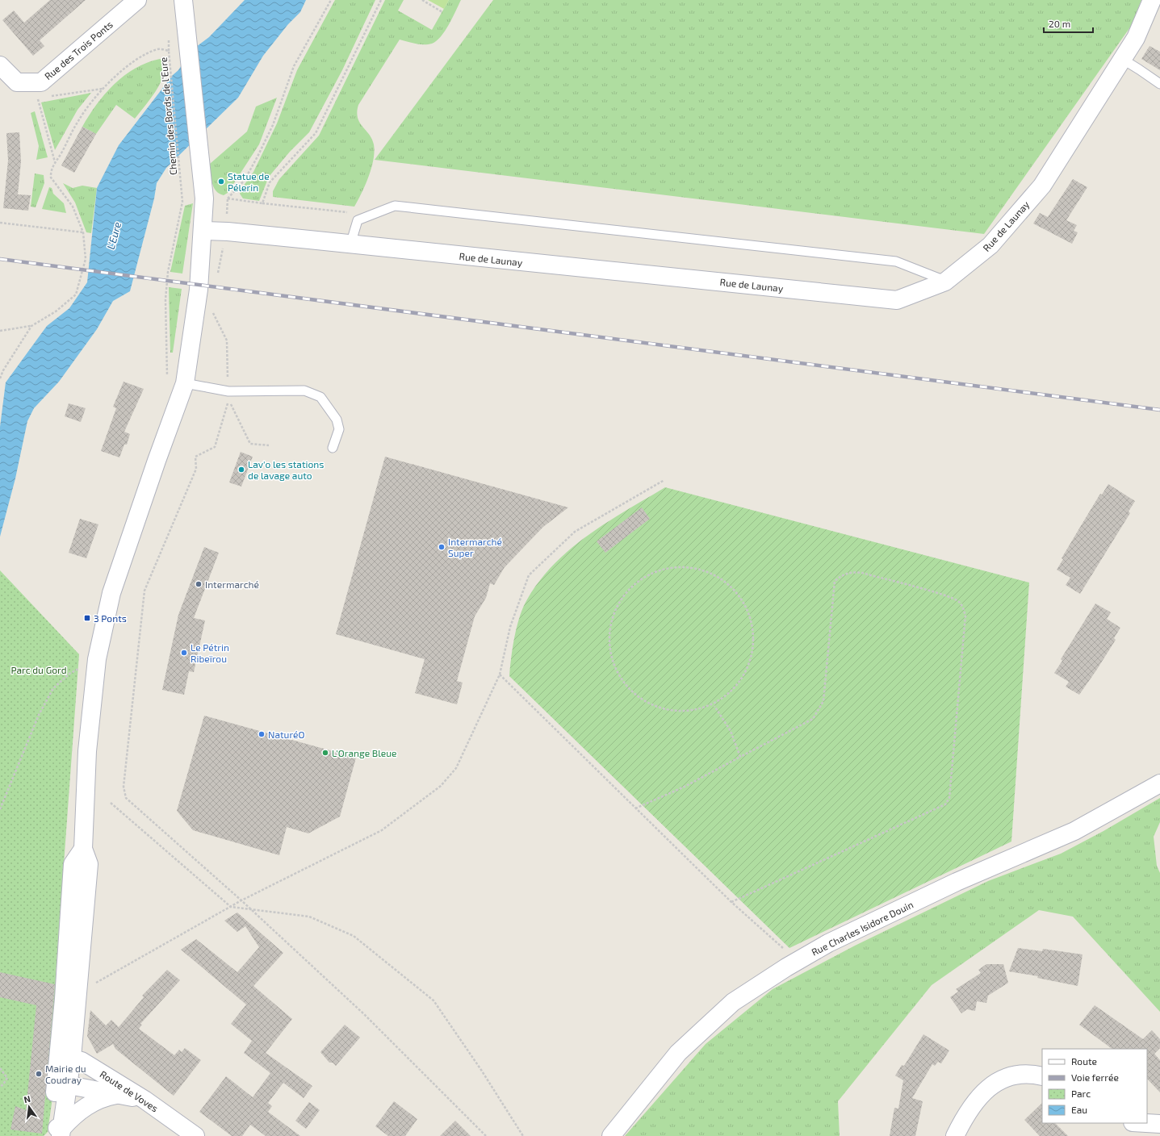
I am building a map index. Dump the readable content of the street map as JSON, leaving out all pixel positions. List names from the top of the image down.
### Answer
{
  "streets": {
    "street": [
      "Rue des Trois Ponts",
      "Rue de Launay",
      "Rue Charles Isidore Douin",
      "Route de Voves"
    ],
    "path": ["Chemin des Bords de l'Eure"]
  },
  "water": ["L'Eure"],
  "parks": ["Parc du Gord"],
  "places": {
    "other": [
      "Statue de Pélerin",
      "Lav'o les stations de lavage auto",
      "Intermarché Super",
      "Intermarché",
      "Le Pétrin Ribeïrou",
      "NaturéO",
      "L'Orange Bleue",
      "Mairie du Coudray"
    ],
    "transit": ["3 Ponts"]
  },
  "legend": [
    "Route",
    "Voie ferrée",
    "Parc",
    "Eau"
  ],
  "scale_bar": "20 m",
  "north": "top"
}
